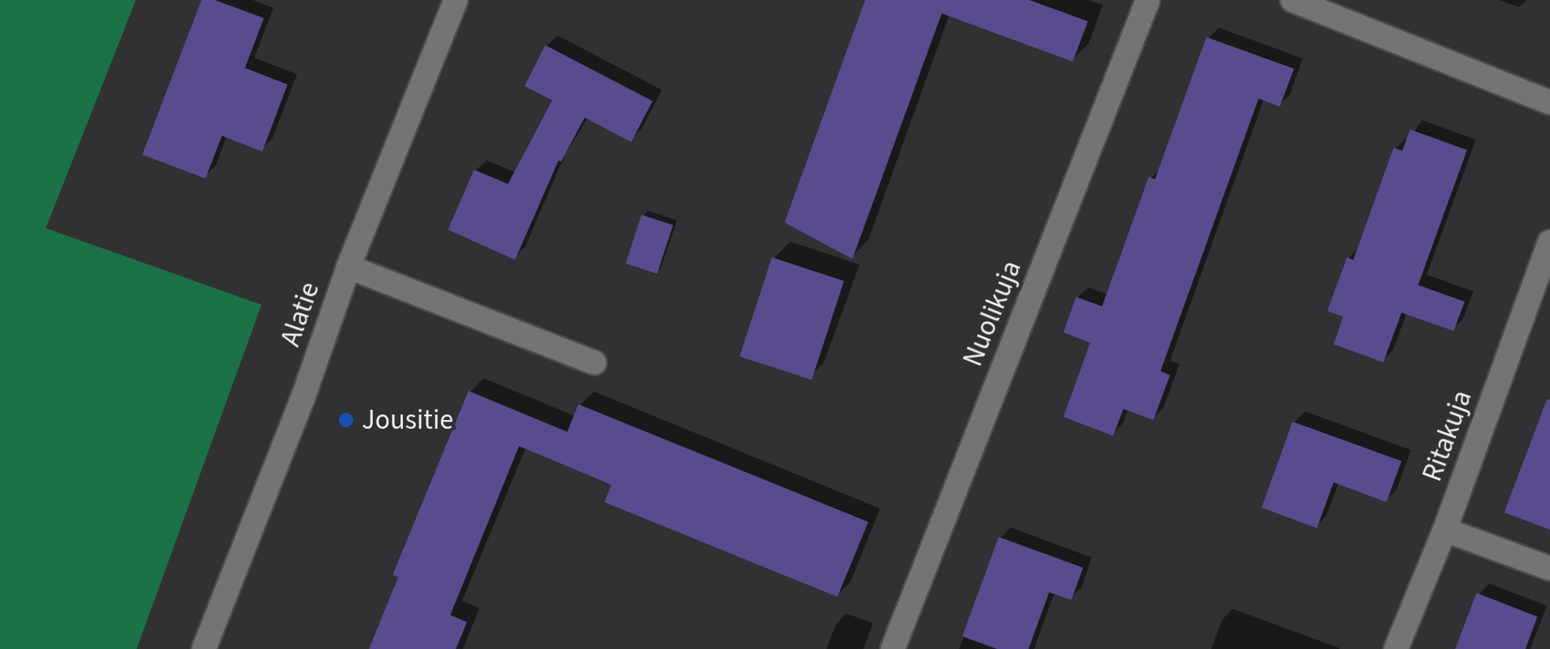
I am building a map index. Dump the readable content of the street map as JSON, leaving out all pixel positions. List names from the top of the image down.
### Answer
{
  "streets": {
    "street": ["Nuolikuja", "Alatie", "Ritakuja"]
  },
  "places": ["Jousitie"]
}
